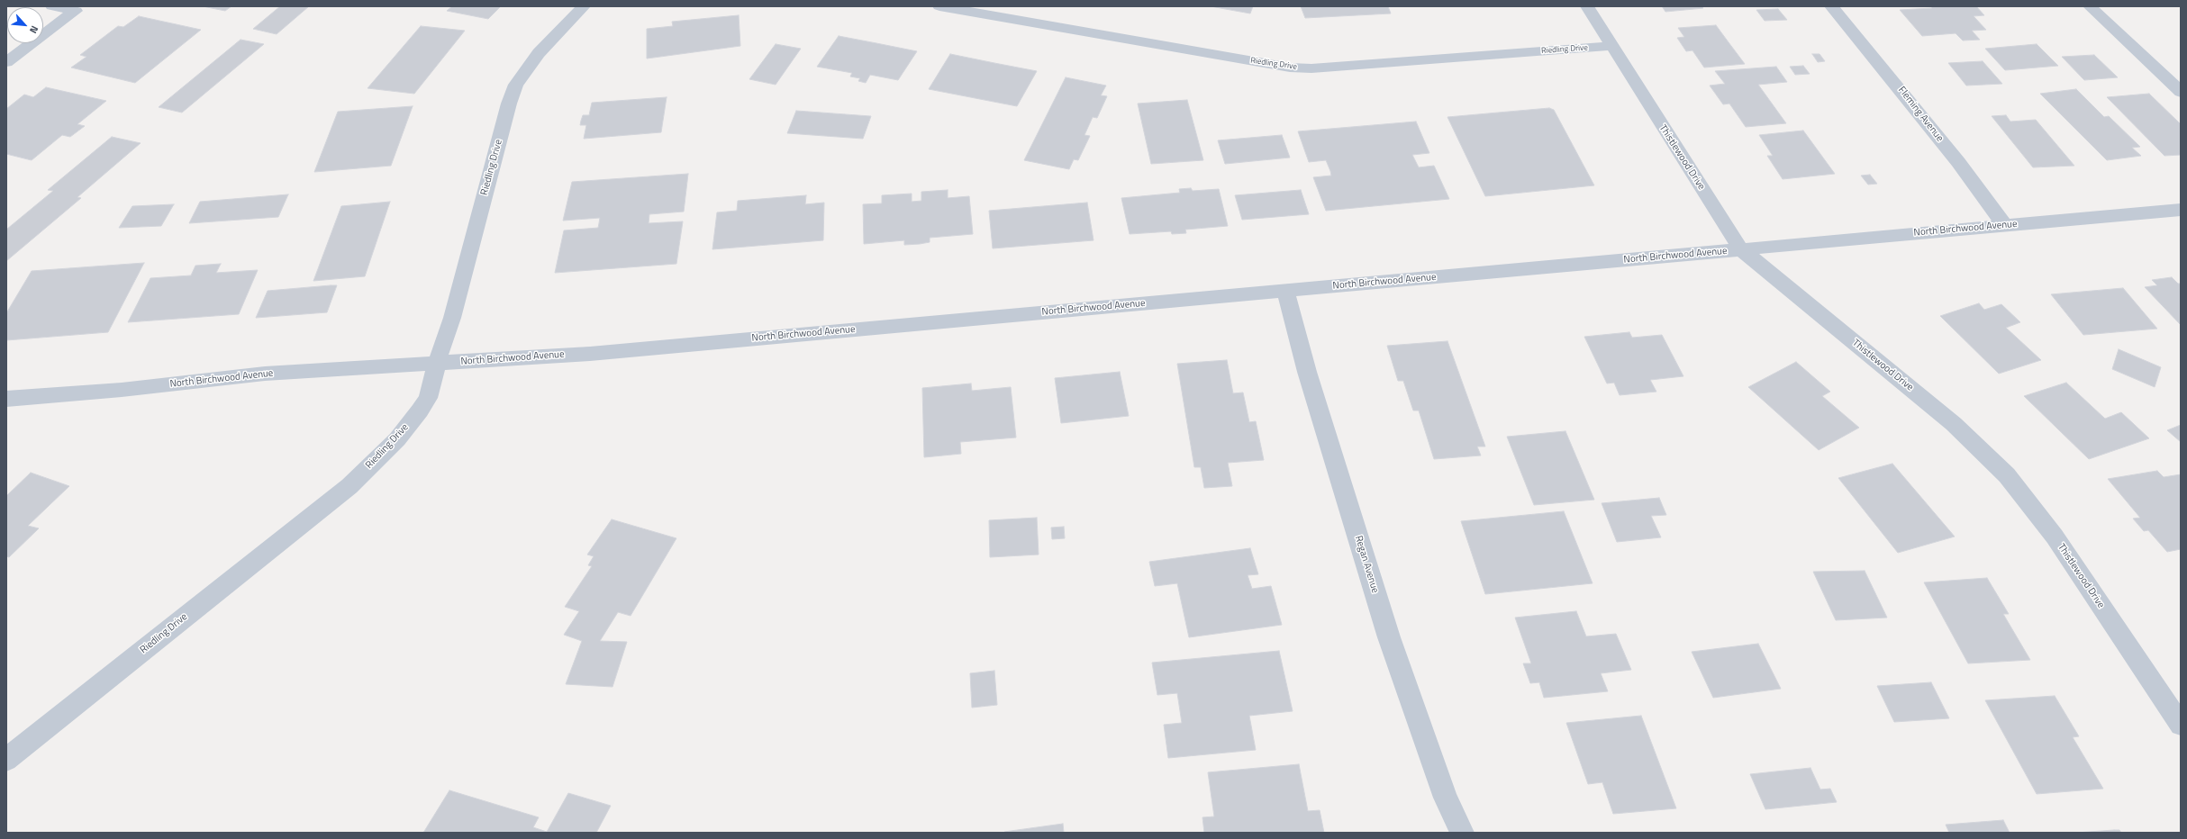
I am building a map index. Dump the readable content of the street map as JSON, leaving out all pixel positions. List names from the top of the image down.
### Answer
{
  "streets": {
    "street": [
      "Riedling Drive",
      "Fleming Avenue",
      "Thistlewood Drive",
      "North Birchwood Avenue",
      "Regan Avenue"
    ]
  },
  "crossings": [
    ["Riedling Drive", "Thistlewood Drive"],
    ["Riedling Drive", "North Birchwood Avenue"],
    ["Fleming Avenue", "North Birchwood Avenue"],
    ["Thistlewood Drive", "North Birchwood Avenue"],
    ["North Birchwood Avenue", "Regan Avenue"]
  ],
  "north": "bottom right"
}
